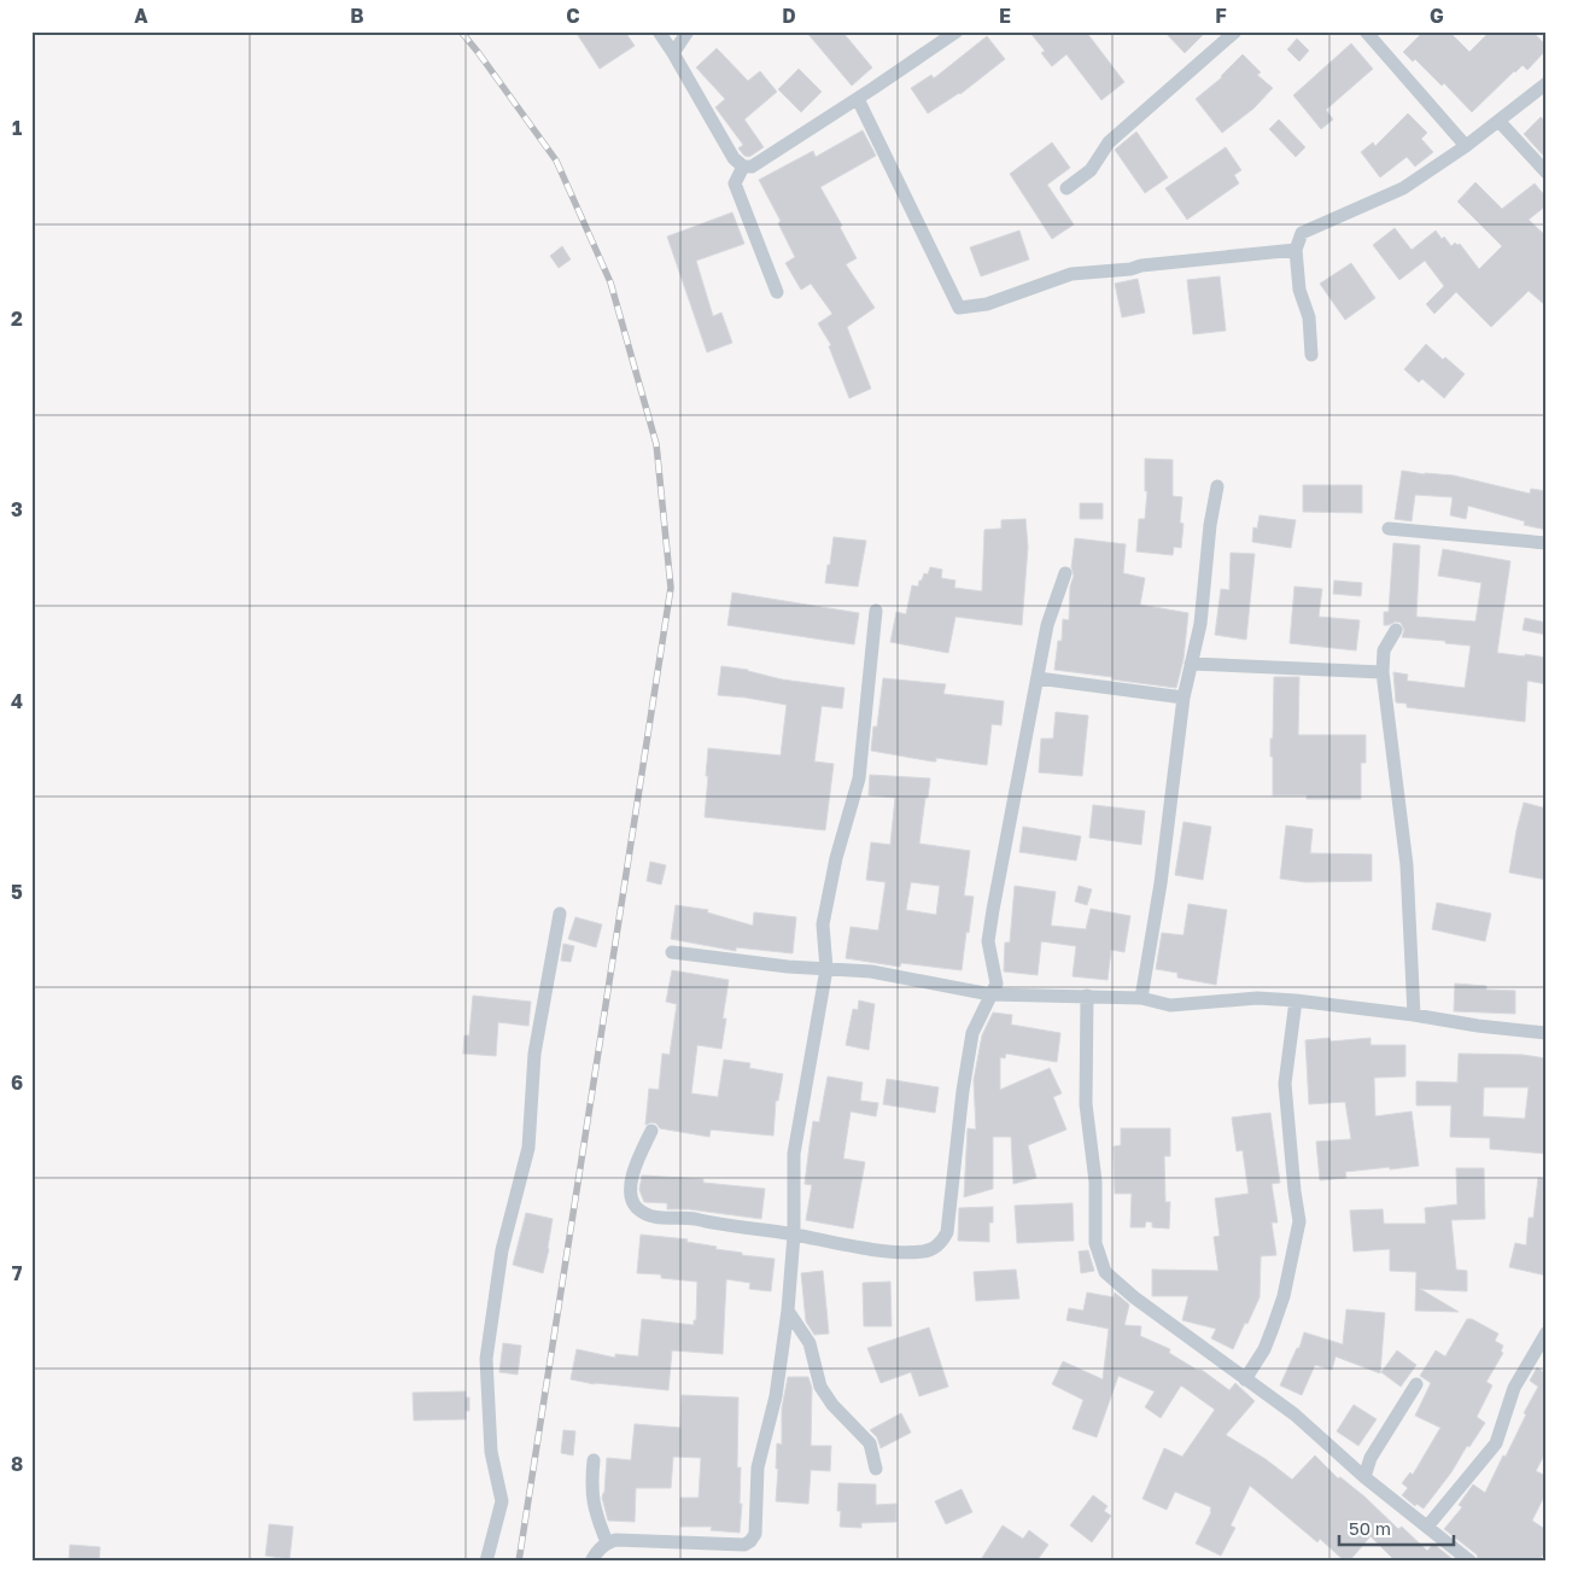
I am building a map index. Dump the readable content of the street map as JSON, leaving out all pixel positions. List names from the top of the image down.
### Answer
{
  "scale_bar": "50 m",
  "grid": {
    "columns": [
      "A",
      "B",
      "C",
      "D",
      "E",
      "F",
      "G"
    ],
    "rows": [
      "1",
      "2",
      "3",
      "4",
      "5",
      "6",
      "7",
      "8"
    ]
  }
}
